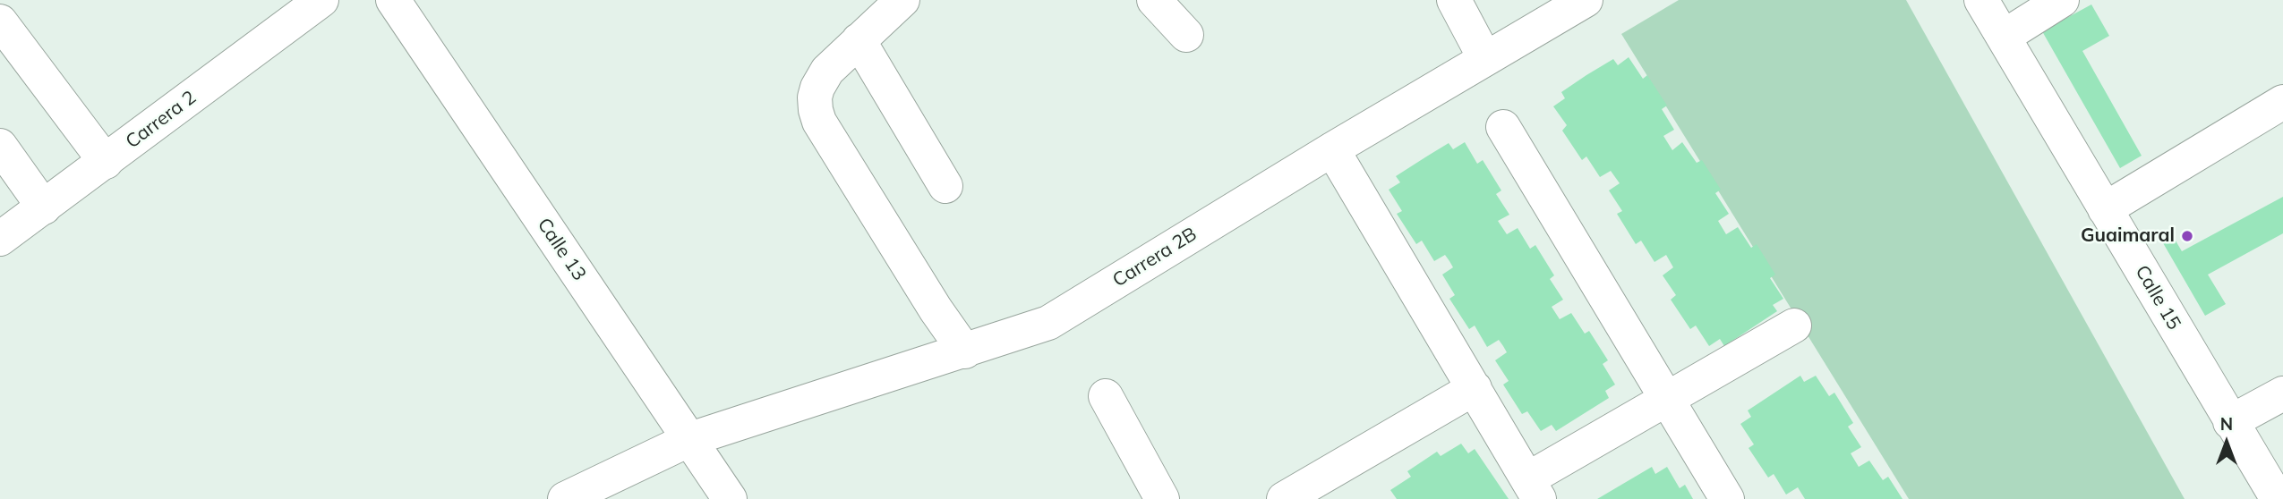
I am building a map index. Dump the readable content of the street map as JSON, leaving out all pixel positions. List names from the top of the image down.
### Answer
{
  "streets": {
    "street": [
      "Carrera 2",
      "Calle 13",
      "Carrera 2B",
      "Calle 15"
    ]
  },
  "crossings": [
    ["Calle 13", "Carrera 2B"]
  ],
  "places": ["Guaimaral"],
  "north": "top"
}
